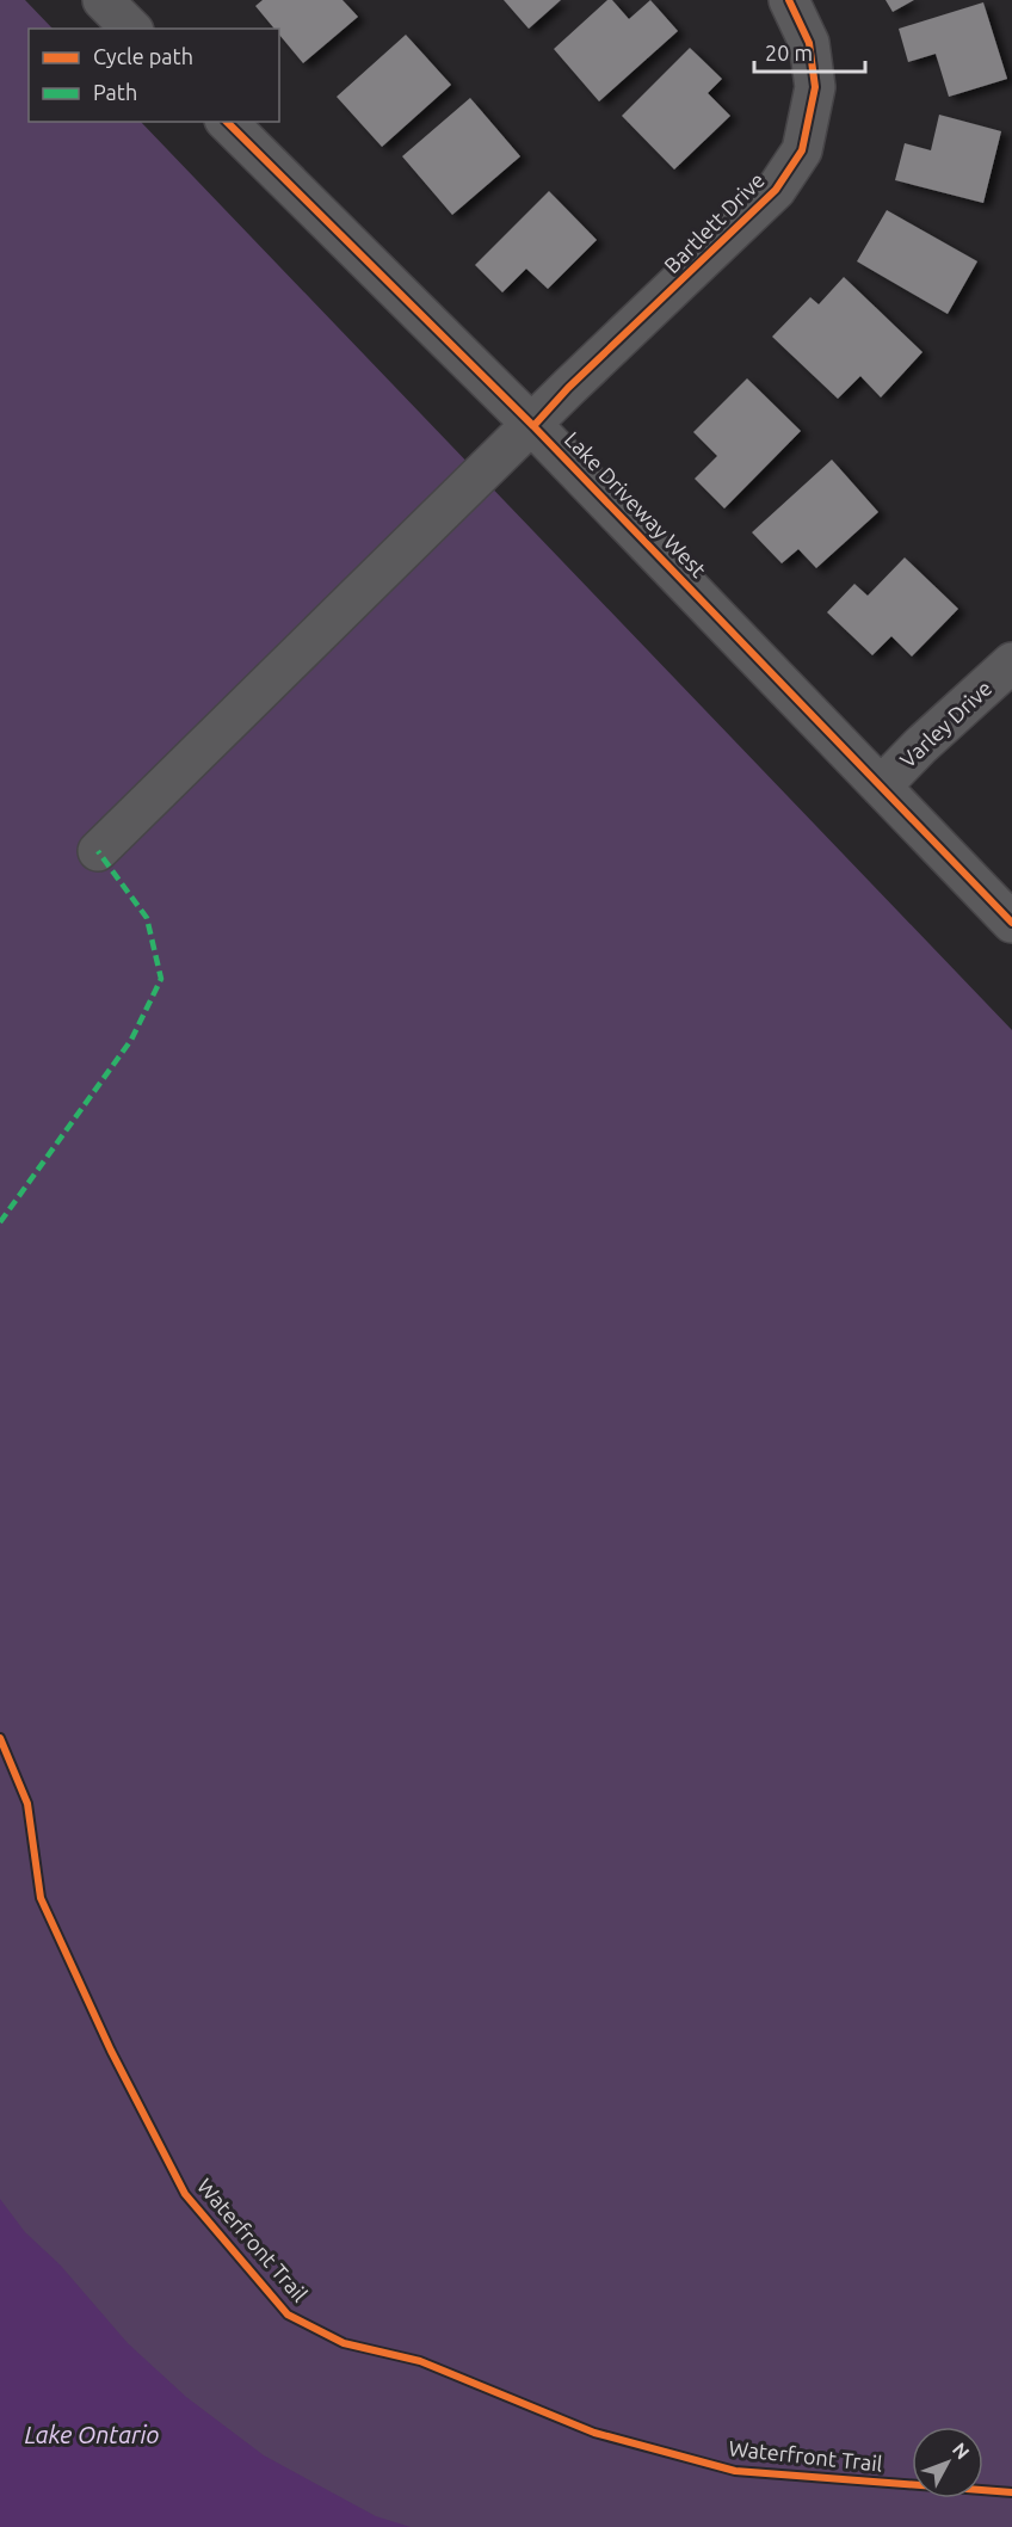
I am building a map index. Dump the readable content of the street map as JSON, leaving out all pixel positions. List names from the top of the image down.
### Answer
{
  "streets": {
    "street": ["Bartlett Drive", "Lake Driveway West", "Varley Drive"],
    "cycle path": ["Waterfront Trail"]
  },
  "crossings": [
    ["Bartlett Drive", "Lake Driveway West"],
    ["Lake Driveway West", "Varley Drive"]
  ],
  "water": ["Lake Ontario"],
  "legend": ["Cycle path", "Path"],
  "scale_bar": "20 m",
  "north": "top right"
}
